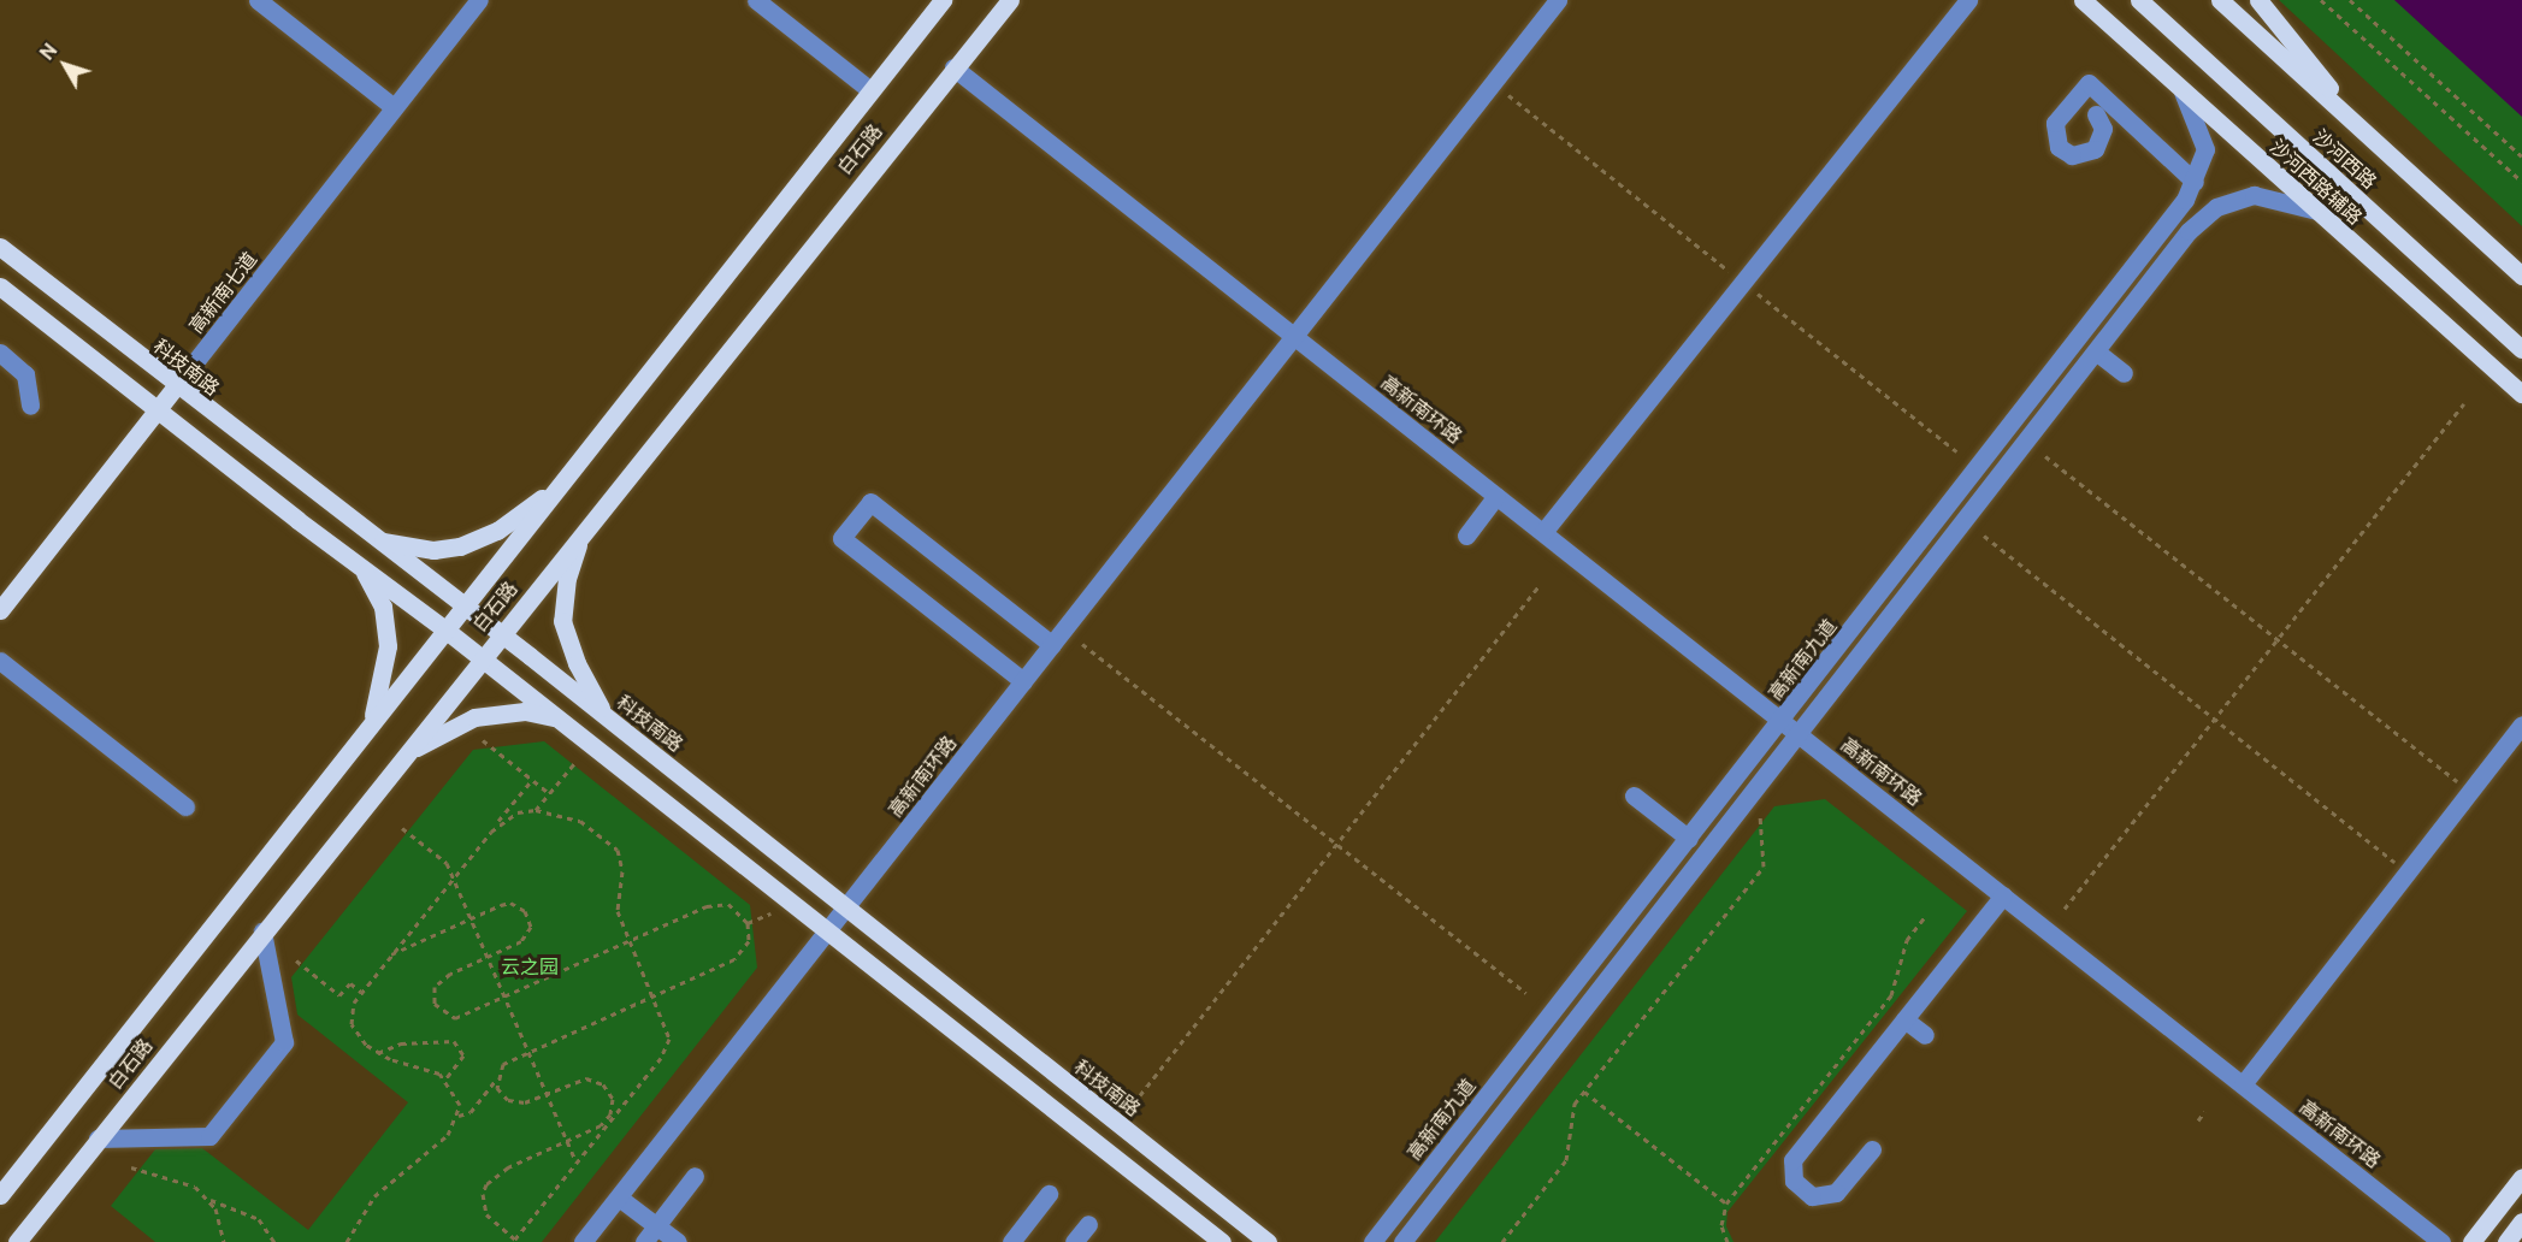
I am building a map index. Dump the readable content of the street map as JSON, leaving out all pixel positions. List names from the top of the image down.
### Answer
{
  "streets": {
    "main road": [
      "白石路",
      "沙河西路",
      "沙河西路辅路",
      "高新南七道",
      "科技南路"
    ],
    "street": ["高新南环路", "高新南九道"]
  },
  "crossings": [
    ["白石路", "科技南路"],
    ["白石路", "高新南环路"],
    ["沙河西路辅路", "高新南九道"],
    ["高新南七道", "科技南路"],
    ["科技南路", "高新南环路"],
    ["高新南环路", "高新南九道"]
  ],
  "parks": ["云之园"],
  "north": "top left"
}
